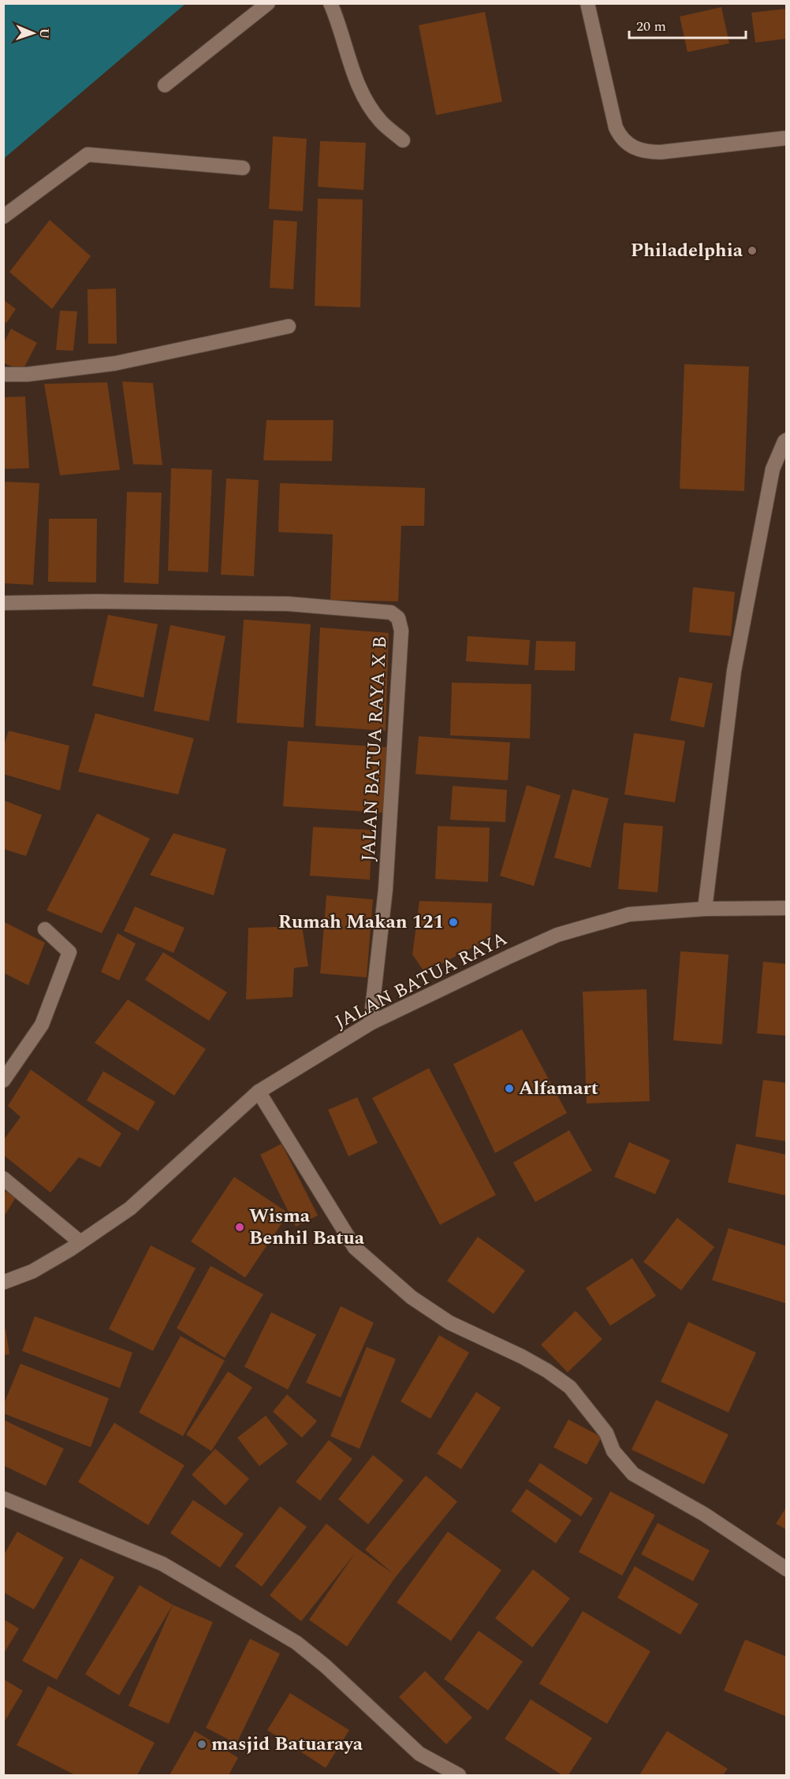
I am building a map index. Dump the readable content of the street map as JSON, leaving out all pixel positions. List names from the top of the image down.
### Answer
{
  "streets": {
    "street": ["JALAN BATUA RAYA X B", "JALAN BATUA RAYA"]
  },
  "crossings": [
    ["JALAN BATUA RAYA X B", "JALAN BATUA RAYA"]
  ],
  "places": [
    "Philadelphia",
    "Rumah Makan 121",
    "Alfamart",
    "Wisma Benhil Batua",
    "masjid Batuaraya"
  ],
  "scale_bar": "20 m",
  "north": "right"
}
